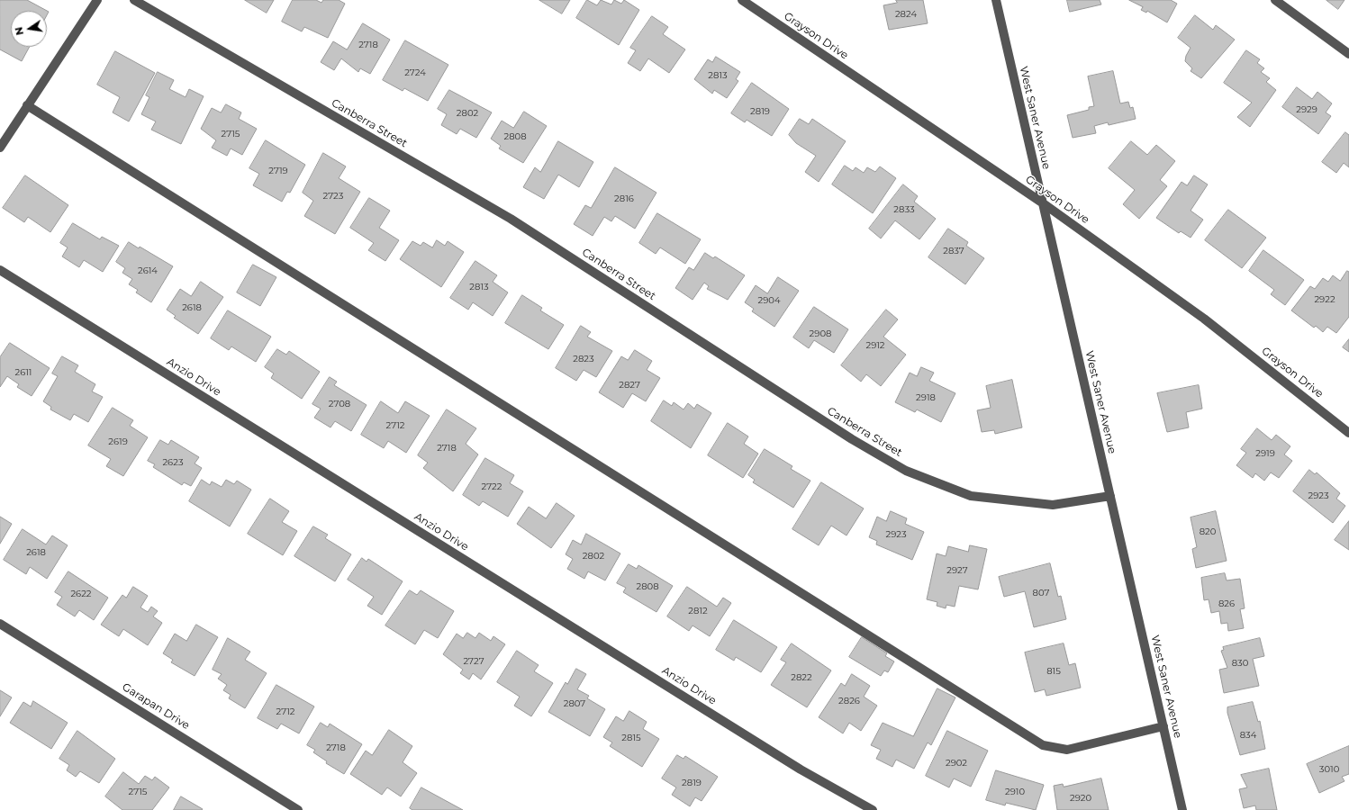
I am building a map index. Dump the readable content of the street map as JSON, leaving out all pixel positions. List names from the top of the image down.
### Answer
{
  "streets": {
    "street": [
      "Grayson Drive",
      "West Saner Avenue",
      "Canberra Street",
      "Anzio Drive",
      "Garapan Drive"
    ]
  },
  "crossings": [
    ["Grayson Drive", "West Saner Avenue"],
    ["West Saner Avenue", "Canberra Street"]
  ],
  "house_numbers": [
    "2824",
    "2718",
    "2724",
    "2813",
    "2929",
    "2819",
    "2802",
    "2715",
    "2808",
    "2719",
    "2723",
    "2816",
    "2833",
    "2837",
    "2614",
    "2813",
    "2922",
    "2904",
    "2618",
    "2908",
    "2912",
    "2823",
    "2611",
    "2827",
    "2918",
    "2708",
    "2712",
    "2619",
    "2718",
    "2919",
    "2623",
    "2722",
    "2923",
    "820",
    "2923",
    "2618",
    "2802",
    "2927",
    "2808",
    "807",
    "2622",
    "826",
    "2812",
    "2727",
    "830",
    "815",
    "2822",
    "2826",
    "2807",
    "2712",
    "834",
    "2815",
    "2718",
    "2902",
    "3010",
    "2819",
    "2715",
    "2910",
    "2920"
  ],
  "north": "left"
}
